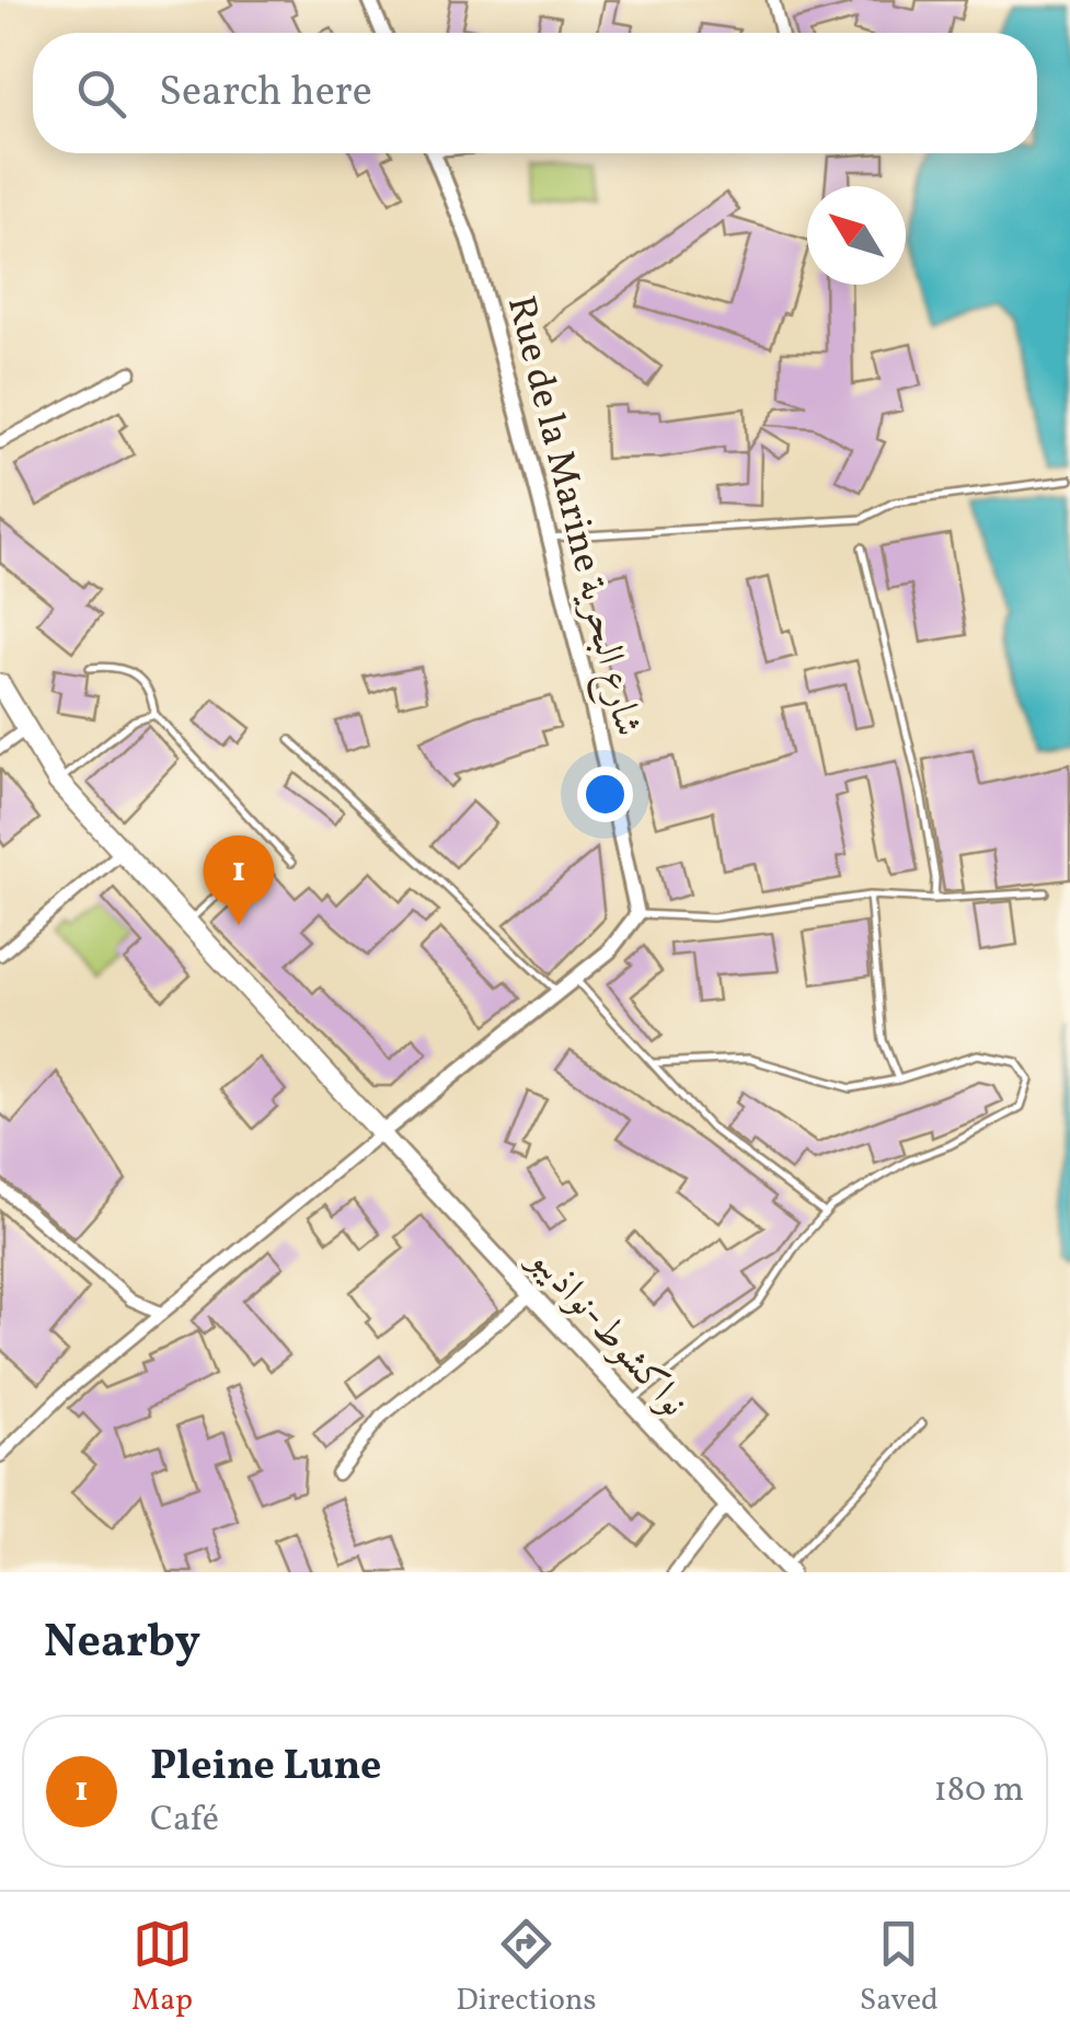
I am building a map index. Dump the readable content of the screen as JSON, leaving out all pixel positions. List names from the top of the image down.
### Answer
{
  "streets": {
    "main road": ["نواكشوط-نواذيبو"],
    "street": ["Rue de la Marine شارع البحرية"]
  },
  "north": "top left",
  "page": {
    "search": "Search here",
    "pins": "1",
    "heading": "Nearby",
    "list": [
      {
        "mark": "1",
        "name": "Pleine Lune",
        "note": "Café",
        "value": "180 m"
      }
    ],
    "nav": ["Map", "Directions", "Saved"]
  }
}
